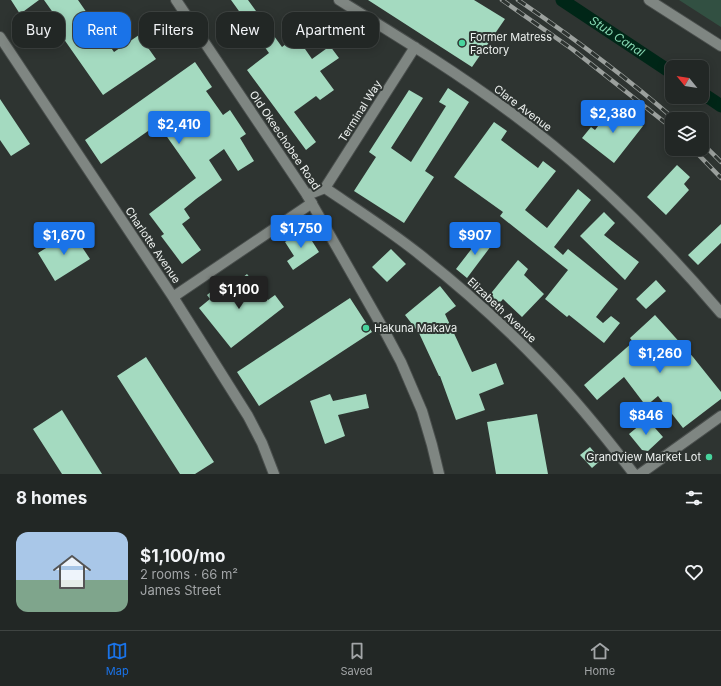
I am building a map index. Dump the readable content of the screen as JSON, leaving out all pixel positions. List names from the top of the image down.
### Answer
{
  "streets": {
    "street": [
      "Clare Avenue",
      "Terminal Way",
      "Old Okeechobee Road",
      "Charlotte Avenue",
      "Elizabeth Avenue"
    ]
  },
  "crossings": [
    ["Clare Avenue", "Terminal Way"],
    ["Terminal Way", "Elizabeth Avenue"]
  ],
  "water": ["Stub Canal"],
  "places": ["Former Matress Factory", "Hakuna Makava", "Grandview Market Lot"],
  "north": "top left",
  "page": {
    "chip": [
      "Buy",
      "Rent",
      "Filters",
      "New",
      "Apartment"
    ],
    "price": [
      "$2,380",
      "$2,410",
      "$1,750",
      "$1,670",
      "$907",
      "$1,100",
      "$1,260",
      "$846"
    ],
    "heading": "8 homes",
    "list": [
      {
        "name": "$1,100/mo",
        "note": "2 rooms · 66 m² · James Street"
      }
    ],
    "tabs": ["Map", "Saved", "Home"]
  }
}
